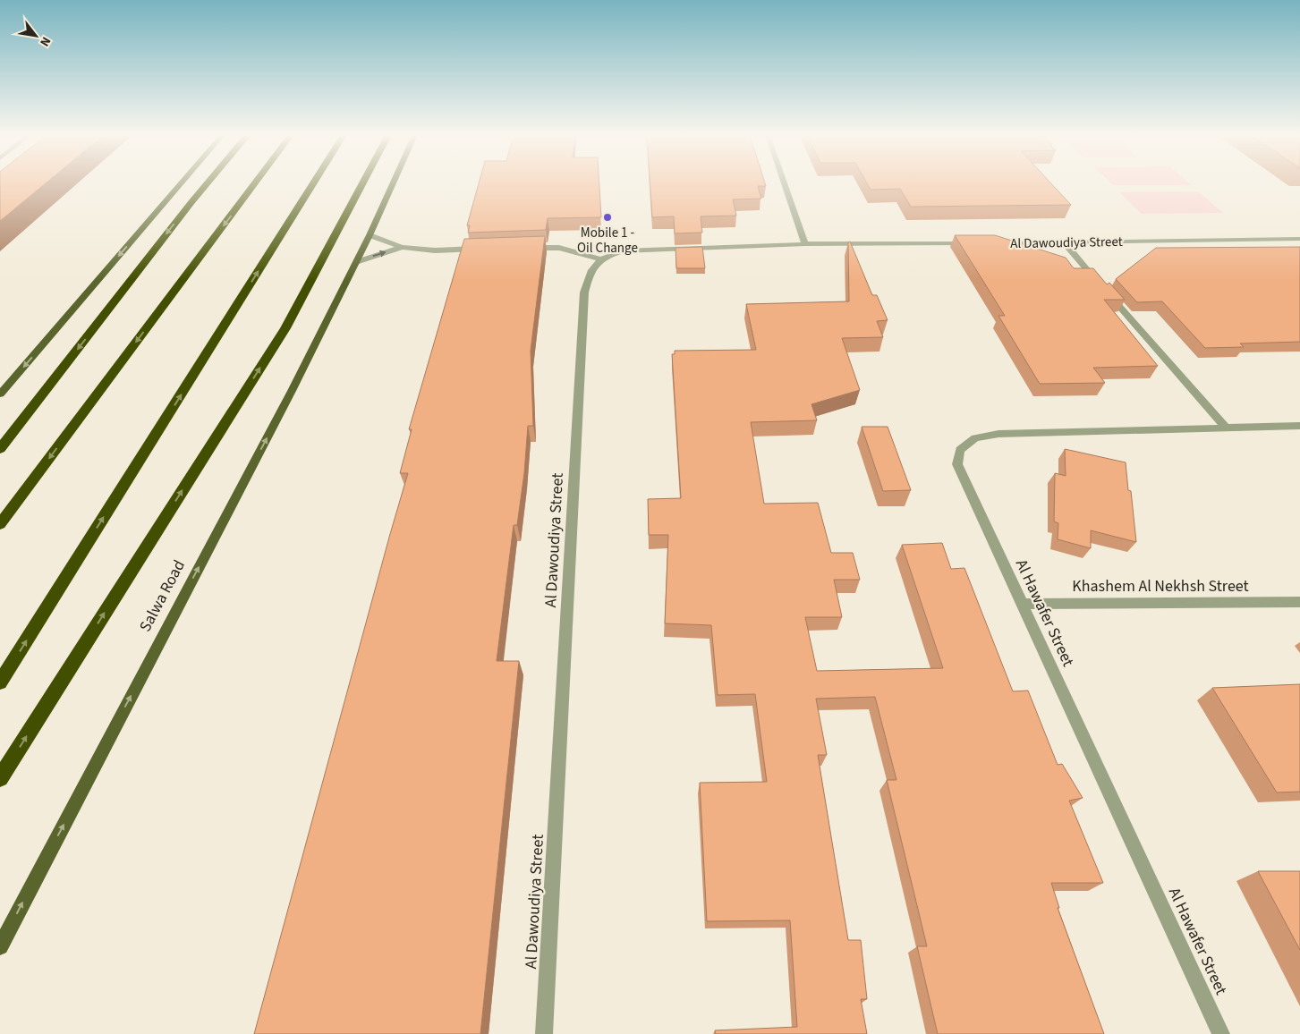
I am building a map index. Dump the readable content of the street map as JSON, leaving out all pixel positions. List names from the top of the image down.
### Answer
{
  "streets": {
    "main road": ["Salwa Road"],
    "street": ["Al Dawoudiya Street", "Khashem Al Nekhsh Street", "Al Hawafer Street"]
  },
  "crossings": [
    ["Khashem Al Nekhsh Street", "Al Hawafer Street"]
  ],
  "one_way": ["Salwa Road"],
  "places": ["Mobile 1 - Oil Change"],
  "north": "bottom right"
}
